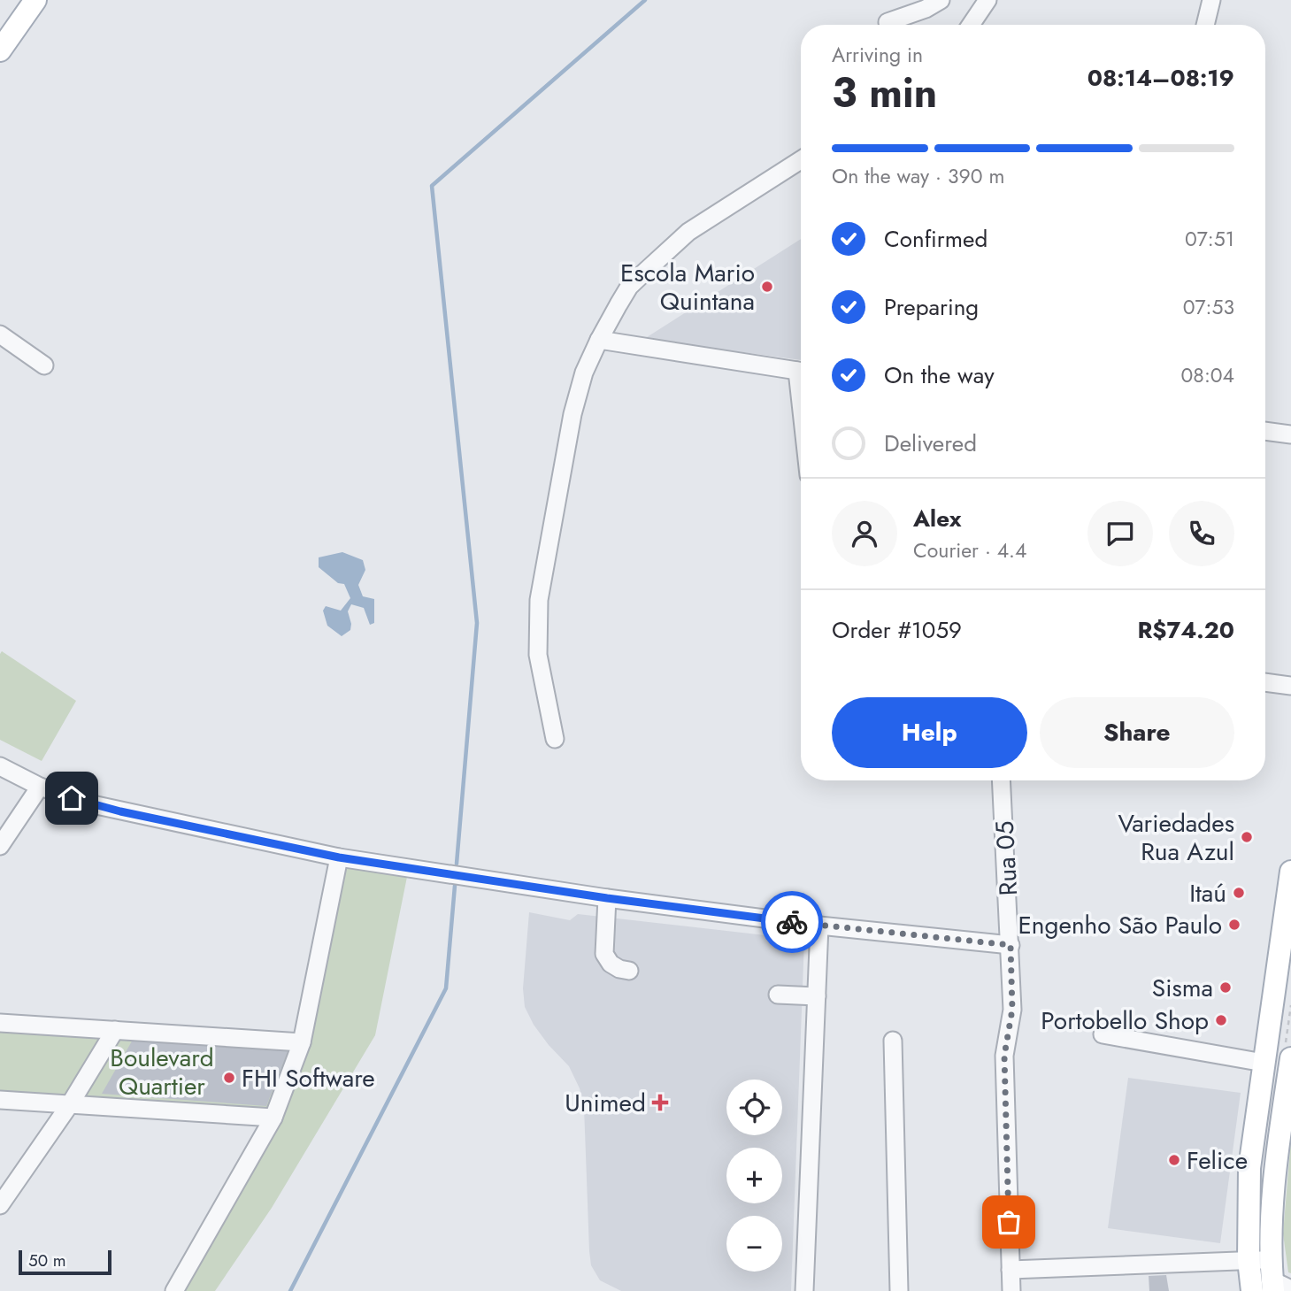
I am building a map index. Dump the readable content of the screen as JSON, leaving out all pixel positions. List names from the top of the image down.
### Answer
{
  "streets": {
    "street": ["Rua 05"]
  },
  "parks": ["Boulevard Quartier"],
  "places": {
    "other": [
      "Escola Mario Quintana",
      "Variedades Rua Azul",
      "Itaú",
      "Engenho São Paulo",
      "Sisma",
      "Portobello Shop",
      "FHI Software",
      "Felice"
    ],
    "health": ["Unimed"]
  },
  "scale_bar": "50 m",
  "page": {
    "heading": ["3 min", "Arriving in", "08:14–08:19"],
    "panel": [
      "Alex",
      "Courier · 4.4",
      "Order #1059",
      "R$74.20"
    ],
    "bar": "On the way · 390 m",
    "list": [
      ["Confirmed", "07:51"],
      ["Preparing", "07:53"],
      ["On the way", "08:04"],
      "Delivered"
    ],
    "buttons": ["Help", "Share"],
    "map_buttons": ["+", "−"],
    "scale": "50 m"
  }
}
